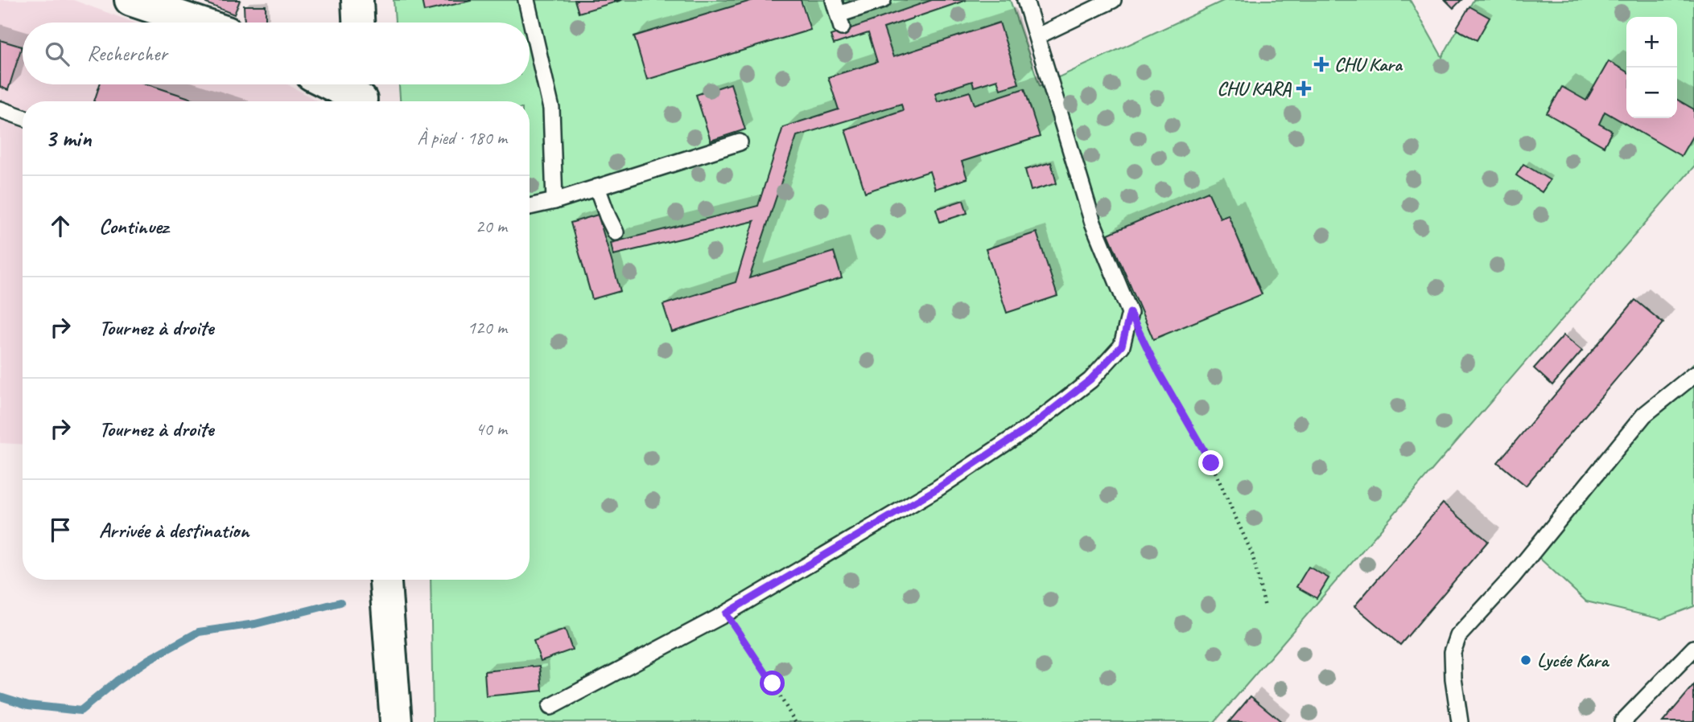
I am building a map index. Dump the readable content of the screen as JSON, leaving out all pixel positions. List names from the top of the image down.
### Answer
{
  "places": {
    "health": ["CHU Kara", "CHU KARA"],
    "other": ["Lycée Kara"]
  },
  "page": {
    "map_buttons": ["+", "−"],
    "search": "Rechercher",
    "heading": ["3 min", "À pied · 180 m"],
    "list": [
      ["Continuez", "20 m"],
      ["Tournez à droite", "120 m"],
      ["Tournez à droite", "40 m"],
      "Arrivée à destination"
    ]
  }
}
